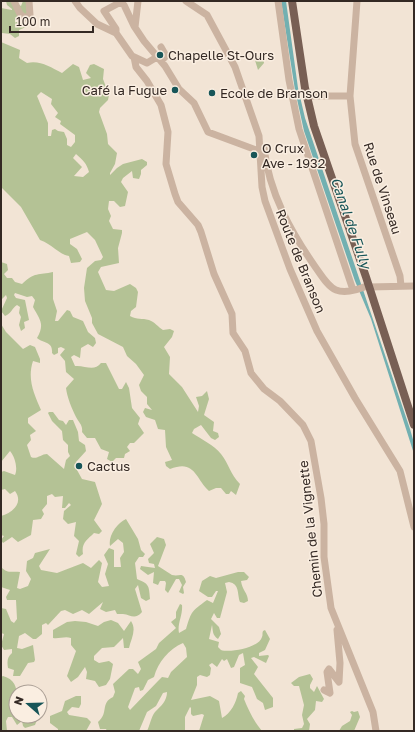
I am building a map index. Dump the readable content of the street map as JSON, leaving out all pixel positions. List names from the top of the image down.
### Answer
{
  "streets": {
    "street": ["Rue de Vinseau", "Route de Branson", "Chemin de la Vignette"]
  },
  "water": ["Canal de Fully"],
  "places": [
    "Chapelle St-Ours",
    "Café la Fugue",
    "Ecole de Branson",
    "O Crux Ave - 1932",
    "Cactus"
  ],
  "scale_bar": "100 m",
  "north": "left"
}
